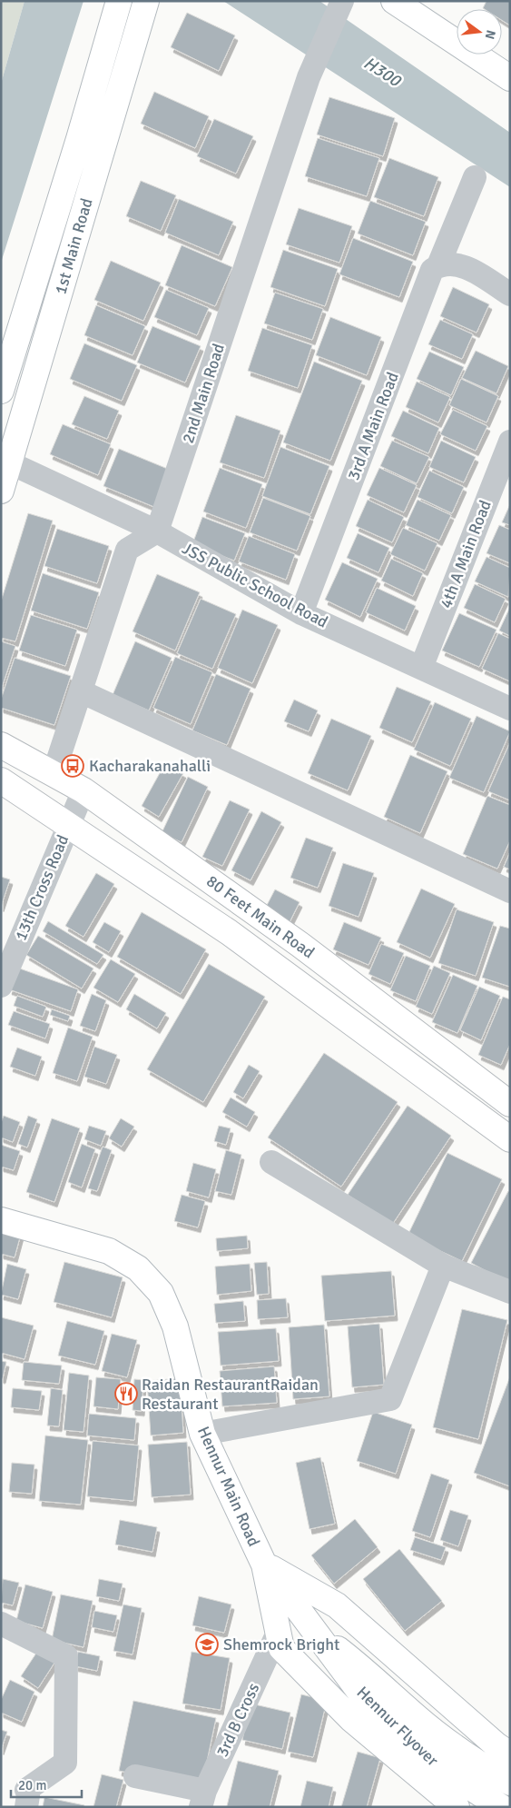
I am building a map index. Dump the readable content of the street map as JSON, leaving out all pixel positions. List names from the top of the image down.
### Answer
{
  "streets": {
    "main road": [
      "1st Main Road",
      "80 Feet Main Road",
      "Hennur Main Road",
      "Hennur Flyover"
    ],
    "street": [
      "2nd Main Road",
      "3rd A Main Road",
      "4th A Main Road",
      "JSS Public School Road",
      "13th Cross Road",
      "3rd B Cross"
    ]
  },
  "crossings": [
    ["1st Main Road", "JSS Public School Road"],
    ["2nd Main Road", "JSS Public School Road"],
    ["3rd A Main Road", "JSS Public School Road"],
    ["4th A Main Road", "JSS Public School Road"],
    ["13th Cross Road", "80 Feet Main Road"],
    ["Hennur Main Road", "3rd B Cross"],
    ["Hennur Main Road", "Hennur Flyover"]
  ],
  "water": ["H300"],
  "places": {
    "bus stop": ["Kacharakanahalli"],
    "restaurant": ["Raidan RestaurantRaidan Restaurant"],
    "school or university": ["Shemrock Bright"]
  },
  "scale_bar": "20 m",
  "north": "right"
}
